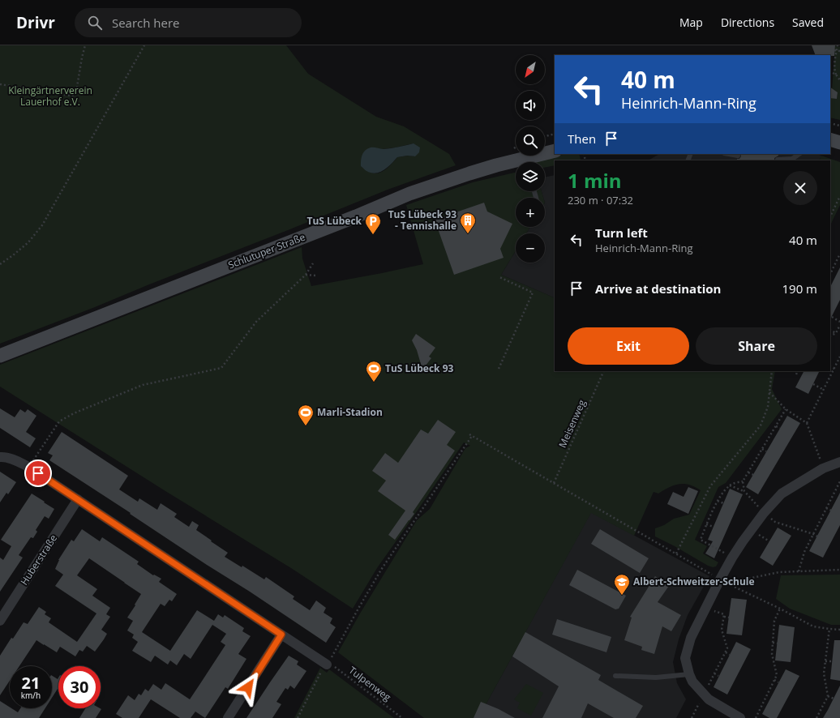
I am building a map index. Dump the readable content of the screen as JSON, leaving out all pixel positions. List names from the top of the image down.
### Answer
{
  "streets": {
    "main road": ["Schlutuper Straße"],
    "street": ["Huberstraße"],
    "path": ["Meisenweg", "Tulpenweg"]
  },
  "parks": ["Kleingärtnerverein Lauerhof e.V."],
  "places": {
    "building": ["TuS Lübeck 93 - Tennishalle"],
    "parking": ["TuS Lübeck"],
    "sports": ["TuS Lübeck 93", "Marli-Stadion"],
    "school or university": ["Albert-Schweitzer-Schule"]
  },
  "north": "bottom left",
  "page": {
    "header": "Drivr",
    "search": "Search here",
    "nav": ["Map", "Directions", "Saved"],
    "map_buttons": ["+", "−"],
    "turn": ["40 m", "Heinrich-Mann-Ring"],
    "then": "Then",
    "heading": ["1 min", "230 m · 07:32"],
    "list": [
      {
        "name": "Turn left",
        "note": "Heinrich-Mann-Ring",
        "value": "40 m"
      },
      {
        "name": "Arrive at destination",
        "value": "190 m"
      }
    ],
    "buttons": ["Exit", "Share"],
    "speed": "21 km/h",
    "limit": "30"
  }
}
